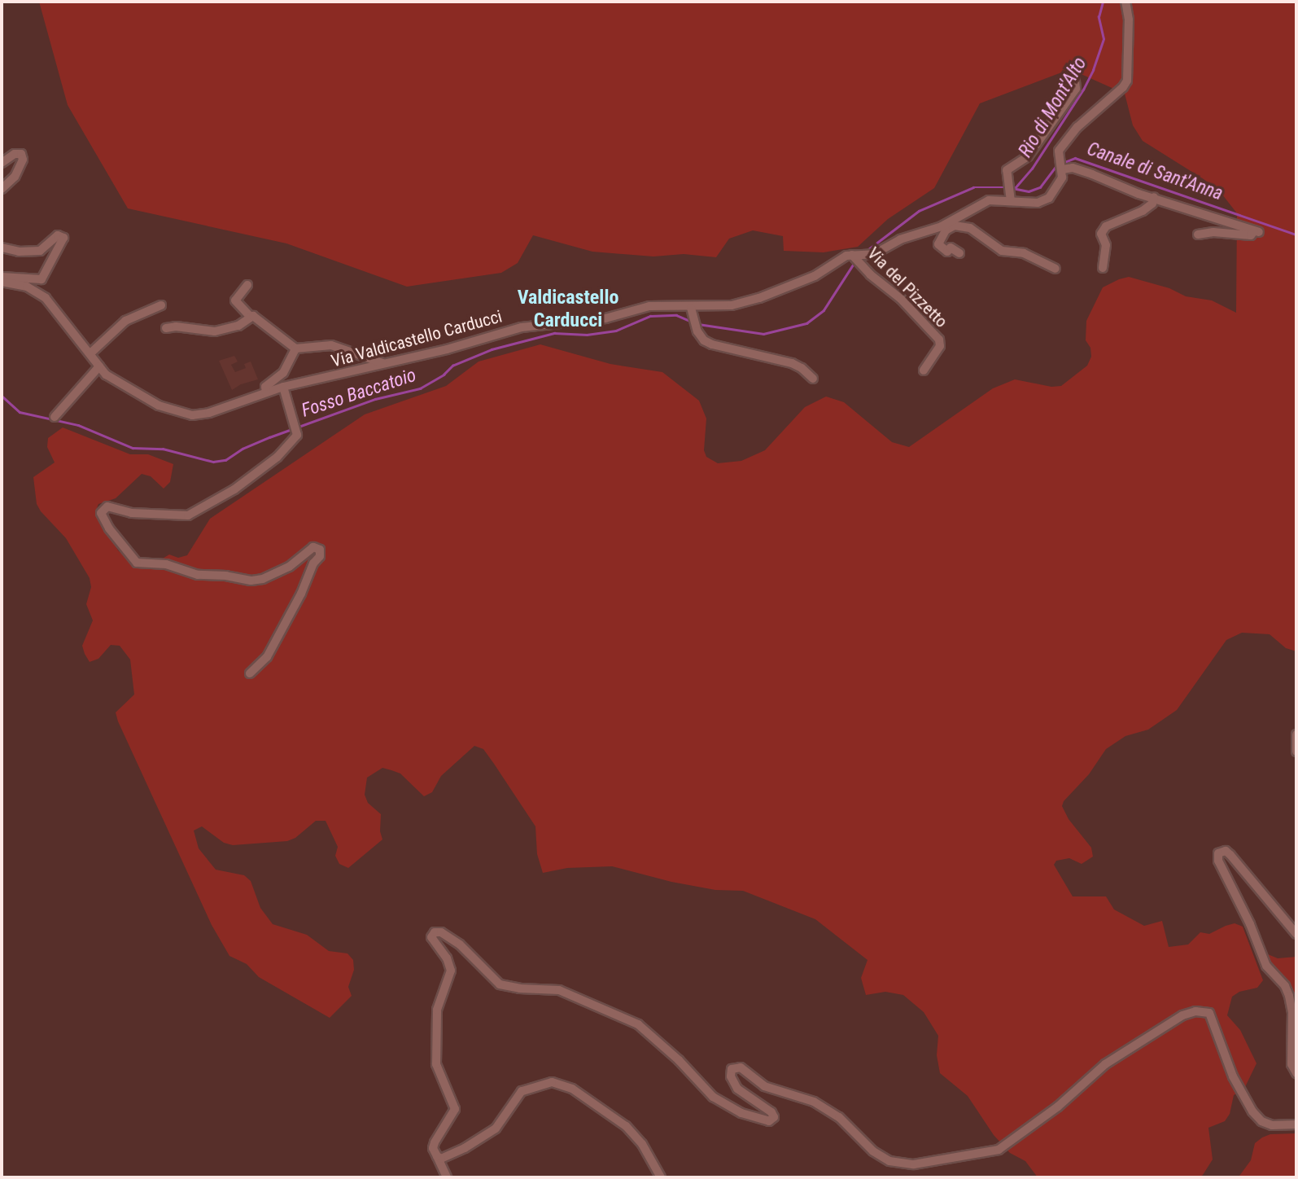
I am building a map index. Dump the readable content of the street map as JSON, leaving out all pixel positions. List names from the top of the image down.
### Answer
{
  "streets": {
    "street": ["Via del Pizzetto", "Via Valdicastello Carducci"]
  },
  "crossings": [
    ["Via del Pizzetto", "Via Valdicastello Carducci"]
  ],
  "districts": ["Valdicastello Carducci"],
  "water": ["Rio di Mont'Alto", "Canale di Sant'Anna", "Fosso Baccatoio"]
}
